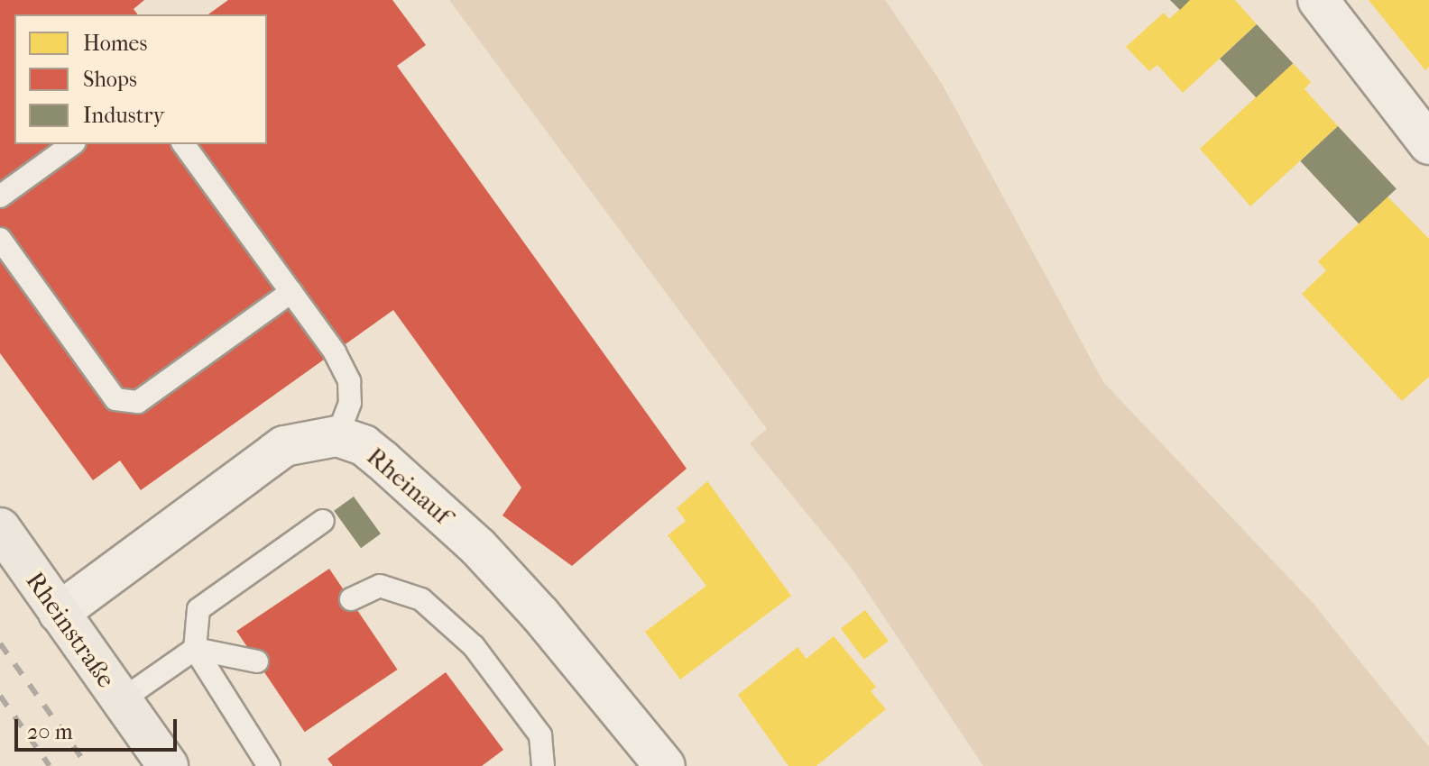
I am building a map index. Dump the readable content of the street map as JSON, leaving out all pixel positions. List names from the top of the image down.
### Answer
{
  "streets": {
    "main road": ["Rheinstraße"],
    "street": ["Rheinauf"]
  },
  "crossings": [
    ["Rheinauf", "Rheinstraße"]
  ],
  "legend": ["Homes", "Shops", "Industry"],
  "scale_bar": "20 m"
}
